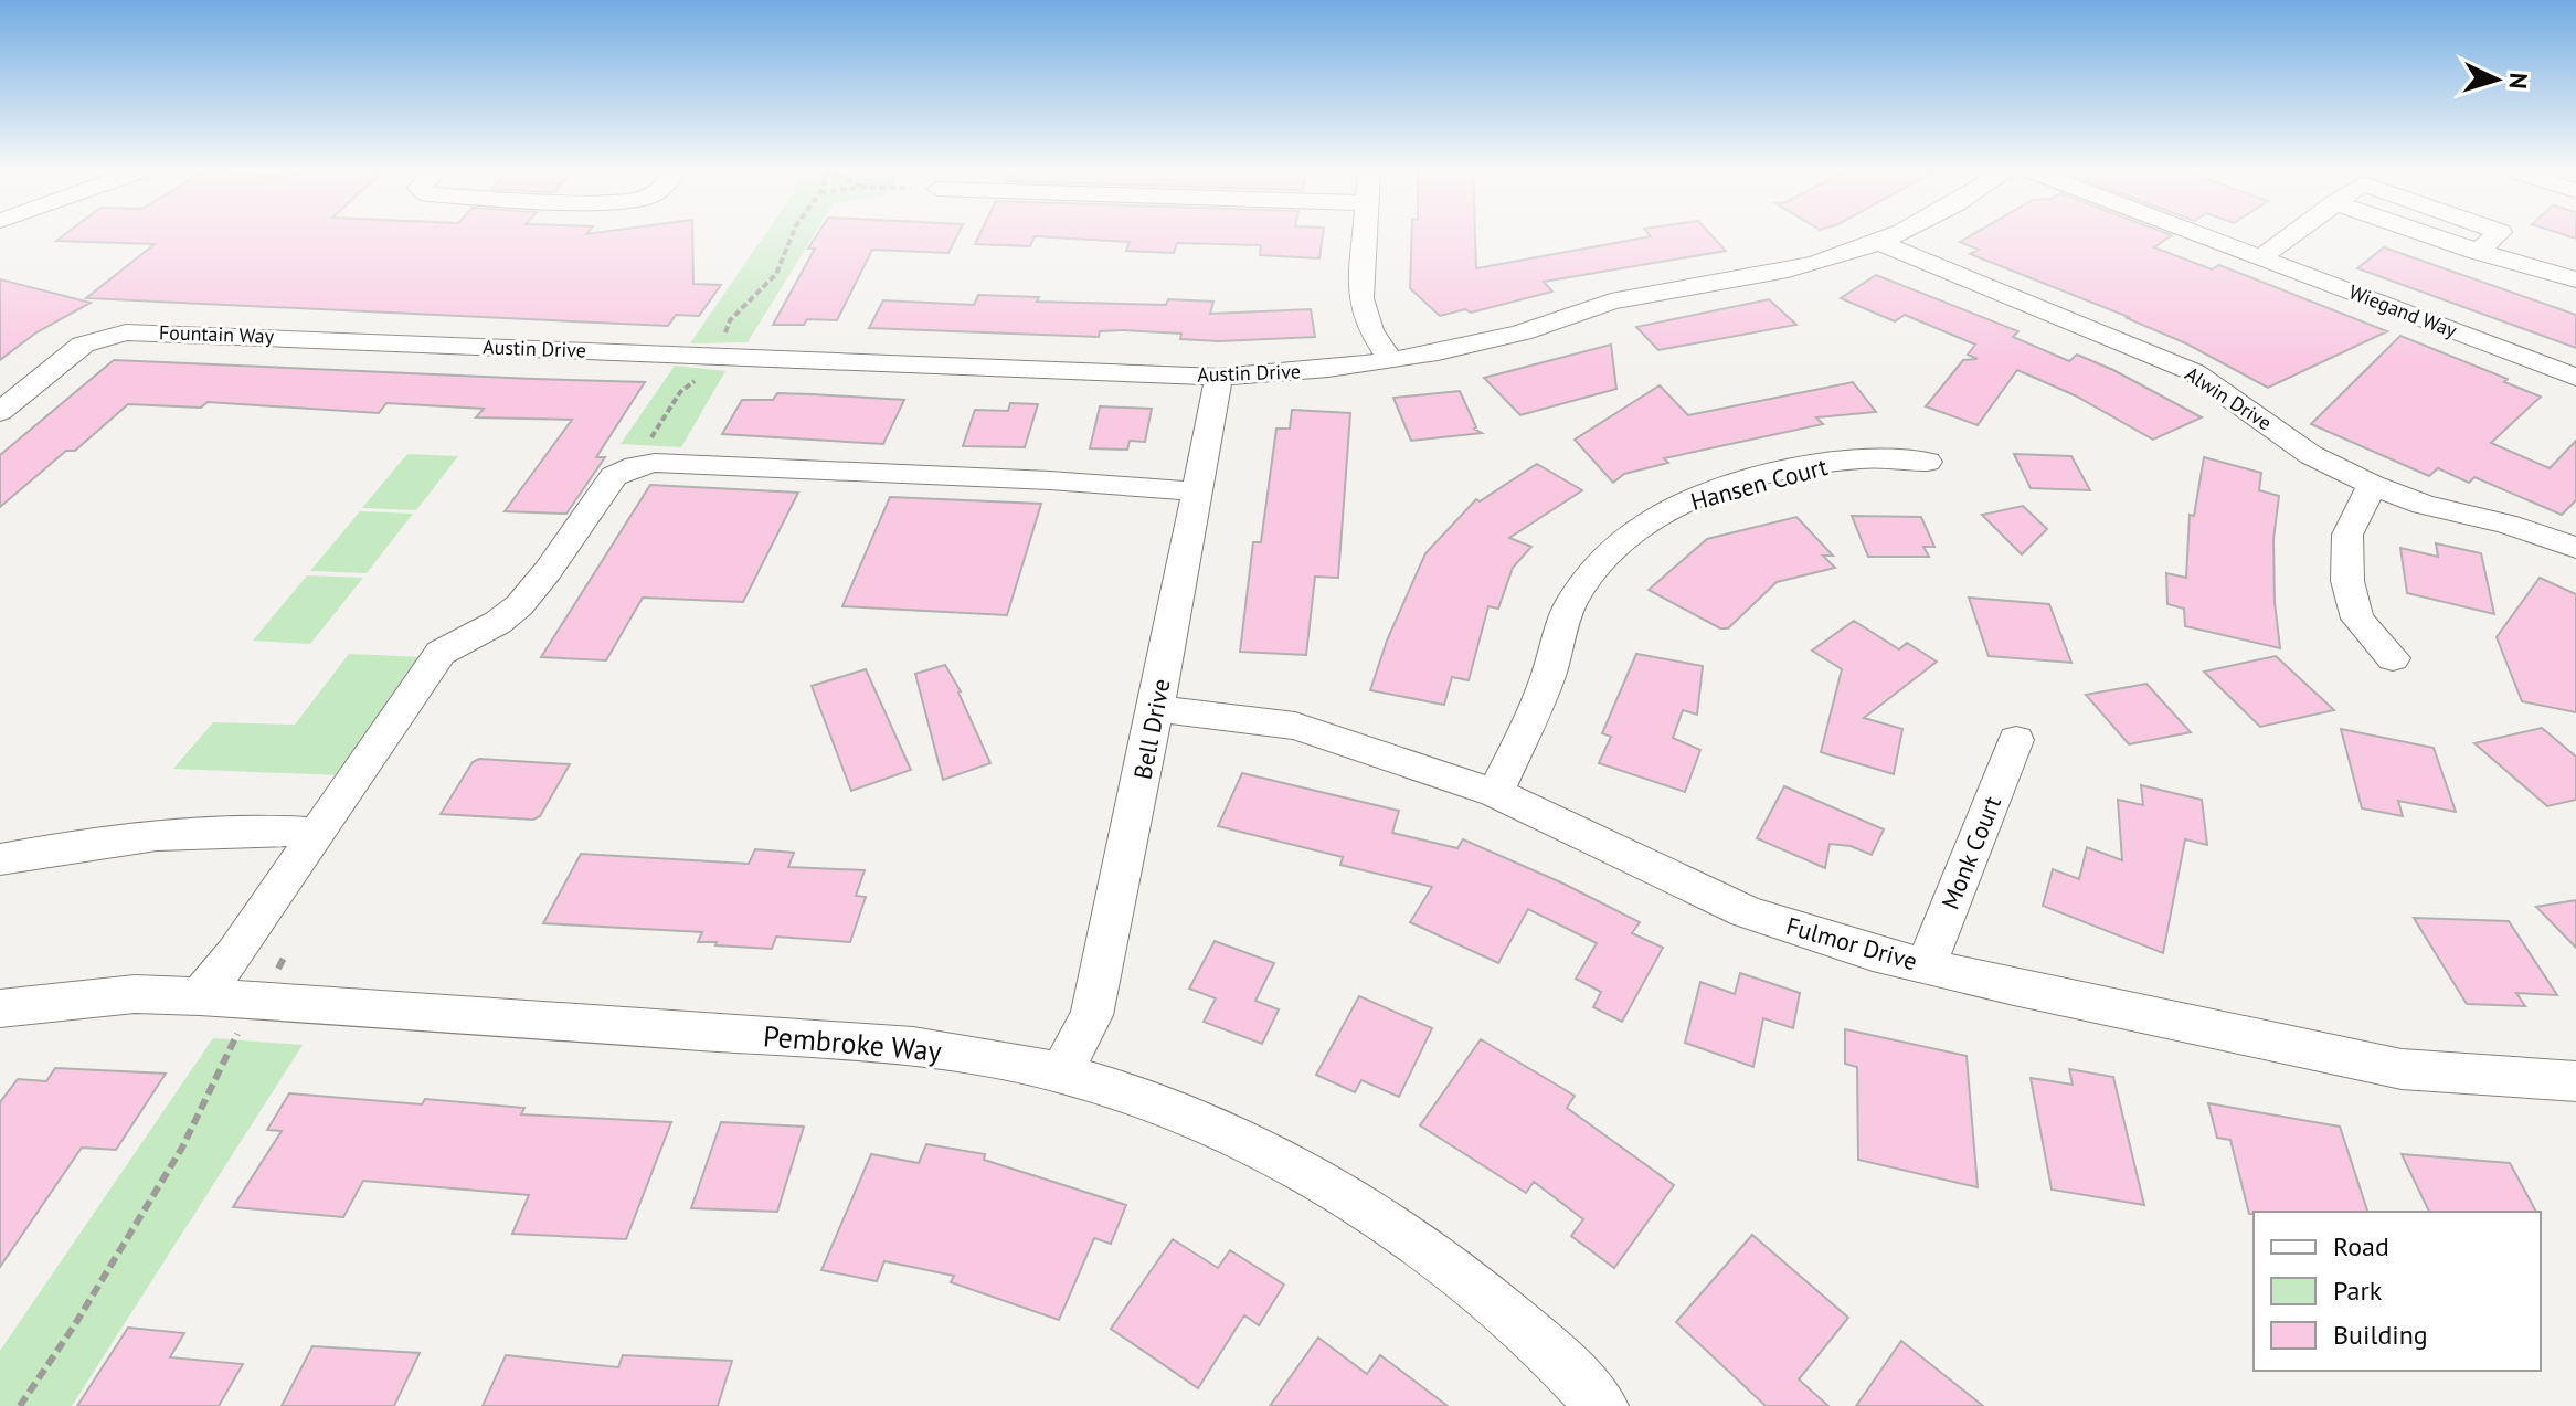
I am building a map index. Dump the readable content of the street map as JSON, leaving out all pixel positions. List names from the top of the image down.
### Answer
{
  "streets": {
    "street": [
      "Wiegand Way",
      "Fountain Way",
      "Austin Drive",
      "Alwin Drive",
      "Hansen Court",
      "Bell Drive",
      "Monk Court",
      "Fulmor Drive",
      "Pembroke Way"
    ]
  },
  "crossings": [
    ["Fountain Way", "Austin Drive"],
    ["Austin Drive", "Alwin Drive"],
    ["Austin Drive", "Bell Drive"],
    ["Hansen Court", "Fulmor Drive"],
    ["Bell Drive", "Fulmor Drive"],
    ["Bell Drive", "Pembroke Way"],
    ["Monk Court", "Fulmor Drive"]
  ],
  "legend": ["Road", "Park", "Building"],
  "north": "right"
}
